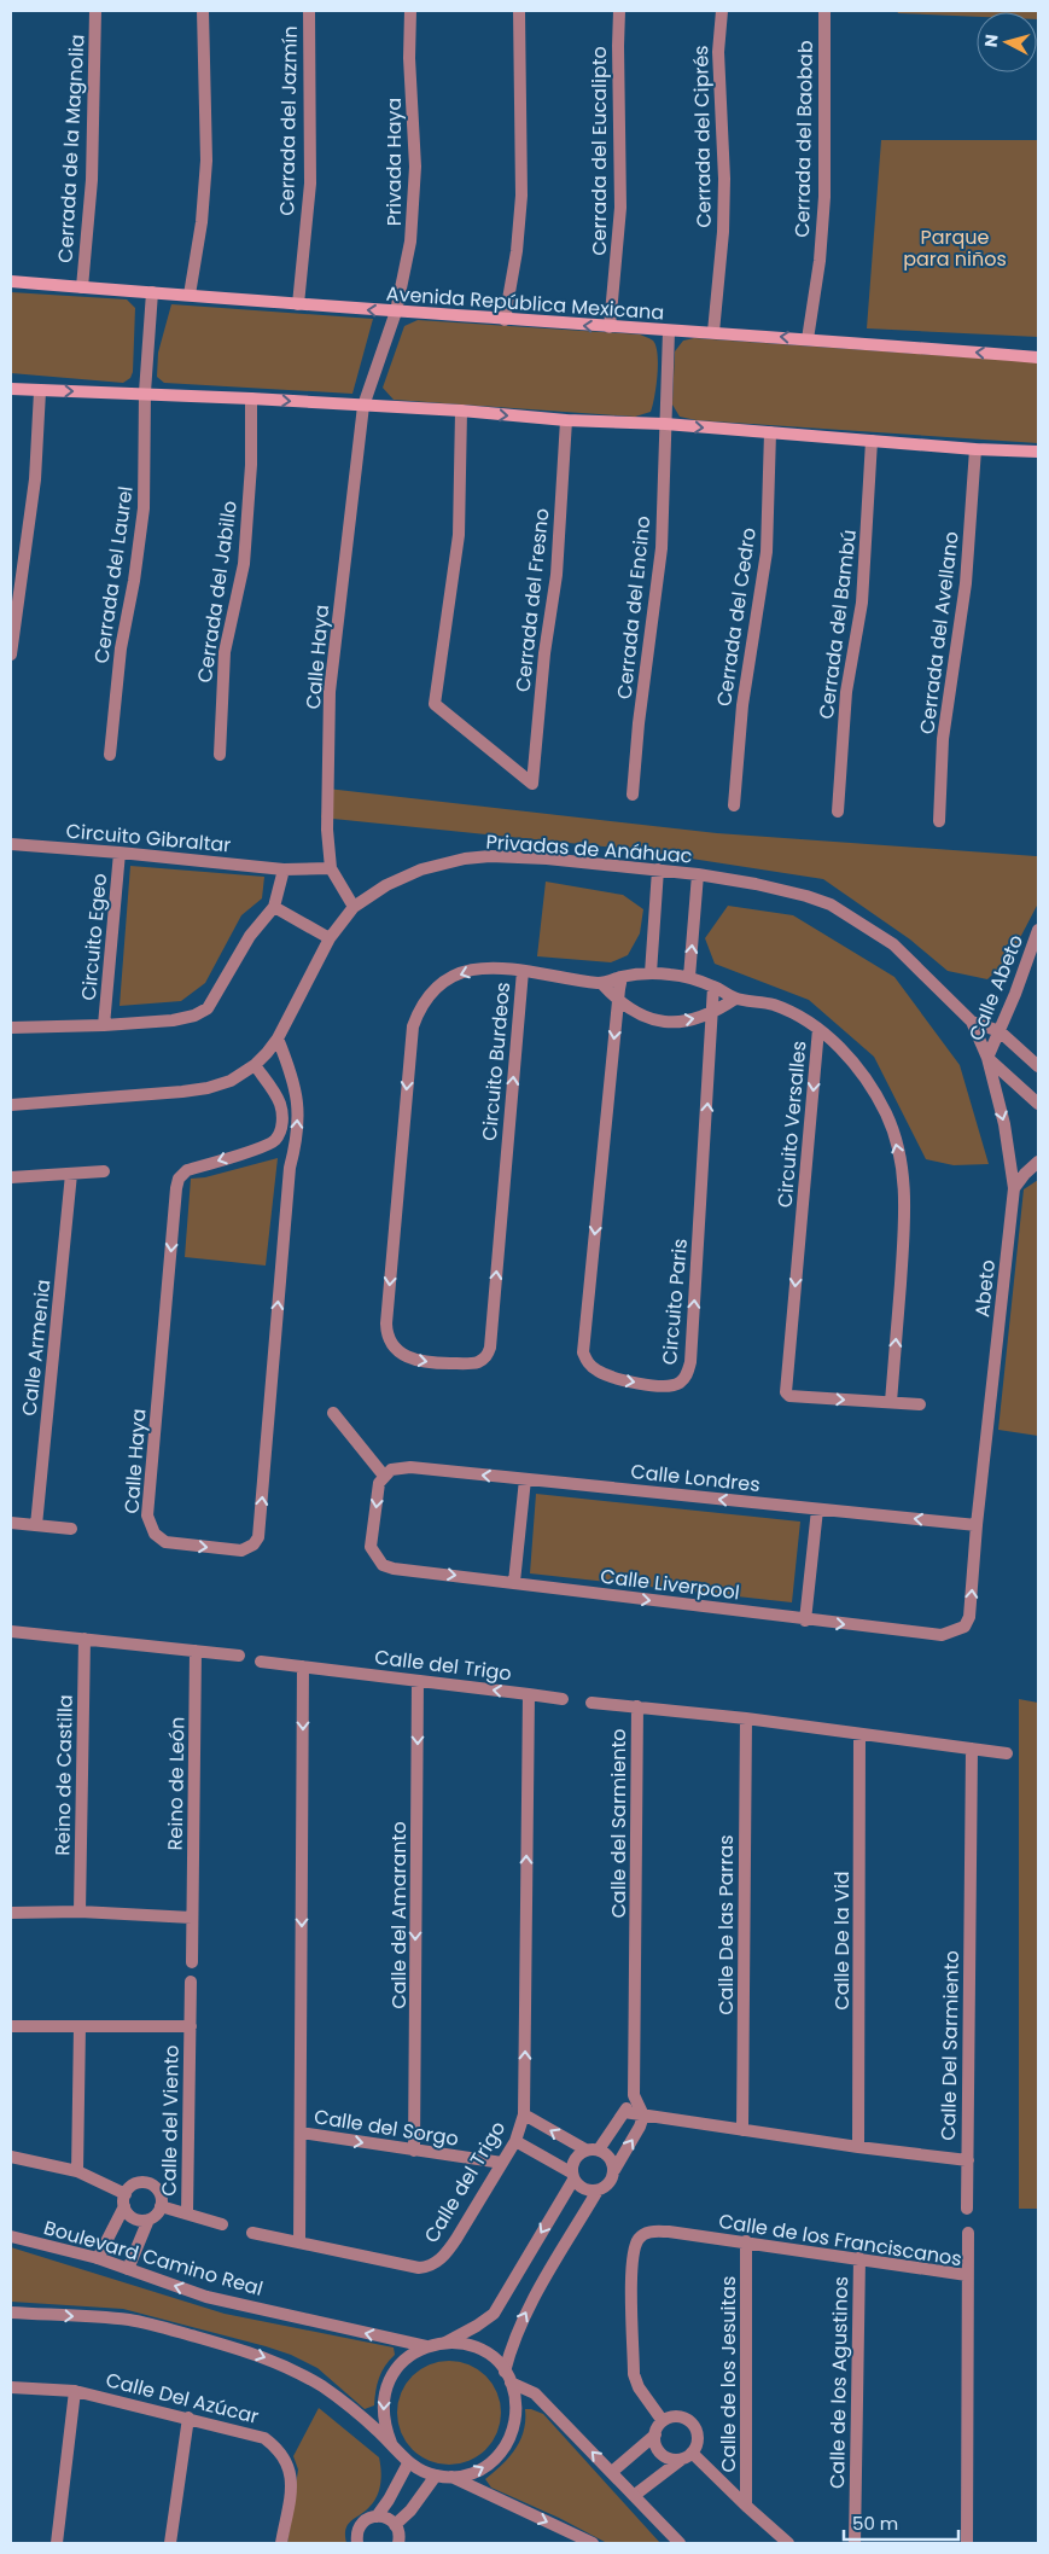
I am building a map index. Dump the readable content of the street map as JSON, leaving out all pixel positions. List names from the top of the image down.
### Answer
{
  "streets": {
    "main road": ["Avenida República Mexicana"],
    "street": [
      "Cerrada del Jazmín",
      "Cerrada del Ciprés",
      "Cerrada del Baobab",
      "Cerrada de la Magnolia",
      "Cerrada del Eucalipto",
      "Privada Haya",
      "Cerrada del Laurel",
      "Cerrada del Jabillo",
      "Cerrada del Fresno",
      "Cerrada del Encino",
      "Cerrada del Cedro",
      "Cerrada del Bambú",
      "Cerrada del Avellano",
      "Calle Haya",
      "Circuito Gibraltar",
      "Privadas de Anáhuac",
      "Circuito Egeo",
      "Calle Abeto",
      "Circuito Burdeos",
      "Circuito Versalles",
      "Abeto",
      "Circuito Paris",
      "Calle Armenia",
      "Calle Londres",
      "Calle Liverpool",
      "Calle del Trigo",
      "Reino de Castilla",
      "Reino de León",
      "Calle del Sarmiento",
      "Calle del Amaranto",
      "Calle De las Parras",
      "Calle De la Vid",
      "Calle Del Sarmiento",
      "Calle del Viento",
      "Calle del Sorgo",
      "Calle de los Franciscanos",
      "Boulevard Camino Real",
      "Calle de los Jesuitas",
      "Calle de los Agustinos",
      "Calle Del Azúcar"
    ]
  },
  "crossings": [
    ["Cerrada del Jazmín", "Avenida República Mexicana"],
    ["Cerrada del Ciprés", "Avenida República Mexicana"],
    ["Cerrada del Baobab", "Avenida República Mexicana"],
    ["Cerrada de la Magnolia", "Avenida República Mexicana"],
    ["Cerrada del Eucalipto", "Avenida República Mexicana"],
    ["Privada Haya", "Avenida República Mexicana"],
    ["Privada Haya", "Calle Haya"],
    ["Avenida República Mexicana", "Cerrada del Laurel"],
    ["Avenida República Mexicana", "Cerrada del Encino"],
    ["Calle Haya", "Circuito Gibraltar"],
    ["Calle Haya", "Privadas de Anáhuac"],
    ["Circuito Gibraltar", "Circuito Egeo"],
    ["Privadas de Anáhuac", "Calle Abeto"],
    ["Privadas de Anáhuac", "Abeto"],
    ["Calle Abeto", "Abeto"],
    ["Abeto", "Calle Londres"],
    ["Abeto", "Calle Liverpool"],
    ["Calle Londres", "Calle Liverpool"],
    ["Calle del Trigo", "Calle del Amaranto"],
    ["Calle del Trigo", "Calle del Sorgo"],
    ["Calle del Sarmiento", "Calle De las Parras"],
    ["Calle del Sarmiento", "Calle De la Vid"],
    ["Calle del Sarmiento", "Calle Del Sarmiento"],
    ["Calle del Amaranto", "Calle del Sorgo"],
    ["Calle De las Parras", "Calle Del Sarmiento"],
    ["Calle De la Vid", "Calle Del Sarmiento"],
    ["Calle del Viento", "Boulevard Camino Real"],
    ["Calle de los Franciscanos", "Calle de los Jesuitas"],
    ["Calle de los Franciscanos", "Calle de los Agustinos"]
  ],
  "one_way": [
    "Calle Londres",
    "Calle del Trigo",
    "Calle del Amaranto",
    "Calle del Sorgo"
  ],
  "parks": ["Parque para niños"],
  "scale_bar": "50 m",
  "north": "left"
}
